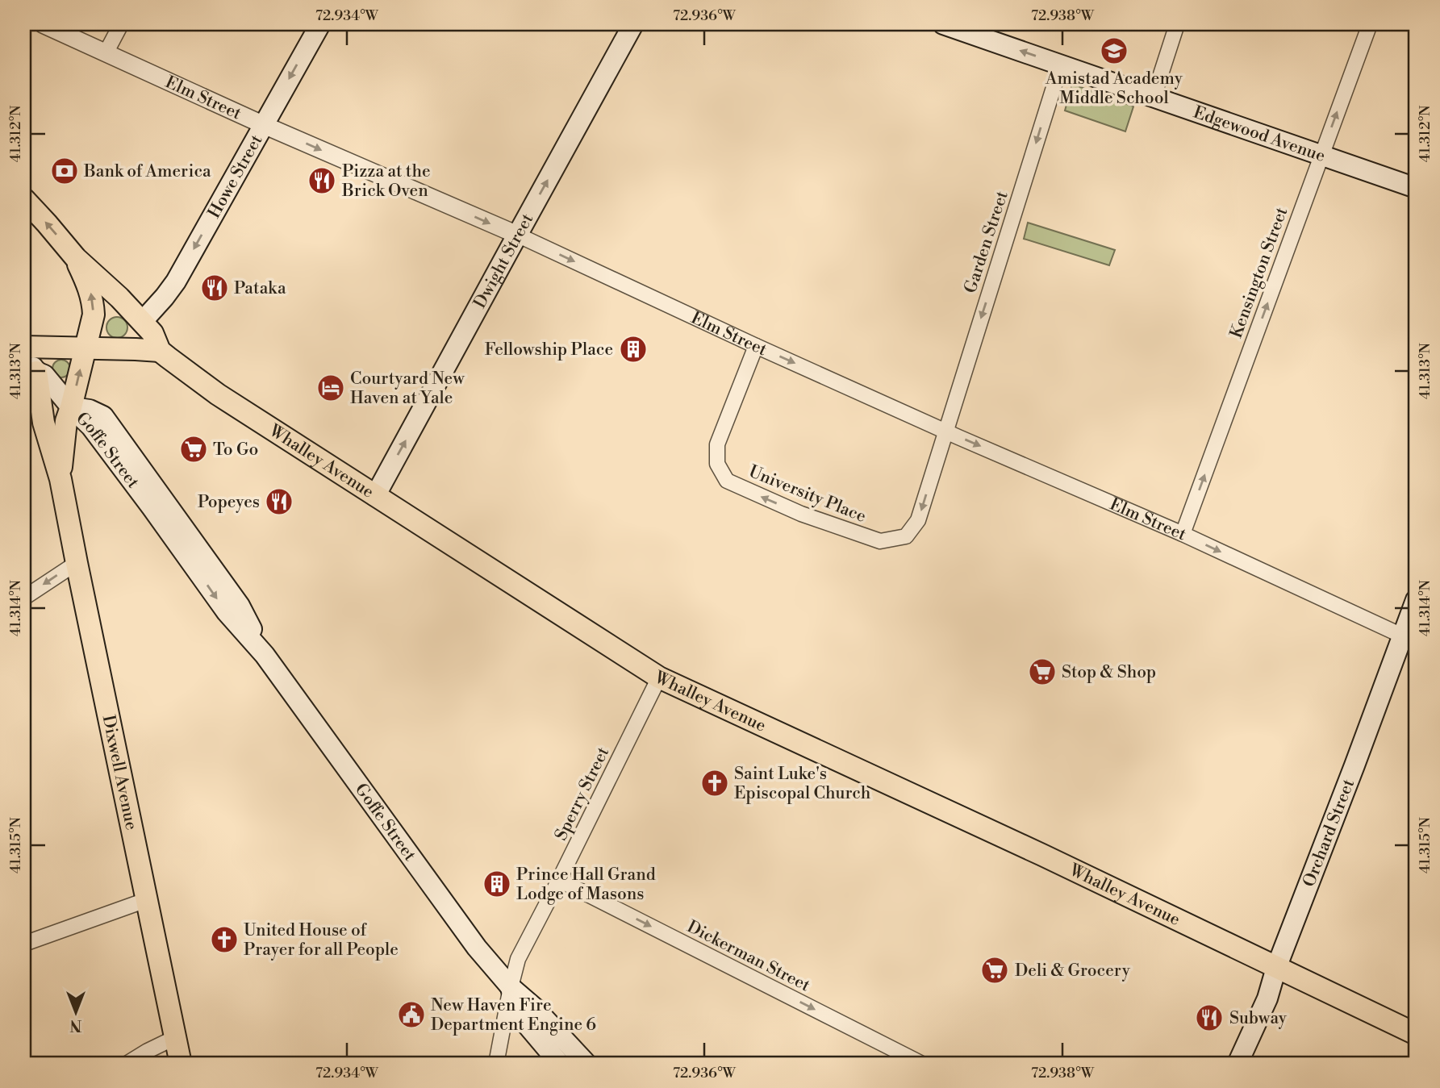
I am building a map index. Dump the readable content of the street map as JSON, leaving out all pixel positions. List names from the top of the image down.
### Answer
{
  "streets": {
    "main road": [
      "Edgewood Avenue",
      "Howe Street",
      "Dwight Street",
      "Goffe Street",
      "Whalley Avenue",
      "Dixwell Avenue",
      "Orchard Street"
    ],
    "street": [
      "Elm Street",
      "Garden Street",
      "Kensington Street",
      "University Place",
      "Sperry Street",
      "Dickerman Street"
    ]
  },
  "crossings": [
    ["Elm Street", "Howe Street"],
    ["Elm Street", "Garden Street"],
    ["Elm Street", "Dwight Street"],
    ["Elm Street", "Kensington Street"],
    ["Elm Street", "University Place"],
    ["Elm Street", "Orchard Street"],
    ["Edgewood Avenue", "Garden Street"],
    ["Edgewood Avenue", "Kensington Street"],
    ["Howe Street", "Whalley Avenue"],
    ["Garden Street", "University Place"],
    ["Dwight Street", "Whalley Avenue"],
    ["Goffe Street", "Dixwell Avenue"],
    ["Goffe Street", "Sperry Street"],
    ["Whalley Avenue", "Dixwell Avenue"],
    ["Whalley Avenue", "Sperry Street"],
    ["Whalley Avenue", "Orchard Street"],
    ["Sperry Street", "Dickerman Street"]
  ],
  "one_way": [
    "Elm Street",
    "Howe Street",
    "Garden Street",
    "Dwight Street",
    "Kensington Street",
    "Dickerman Street"
  ],
  "places": {
    "school or university": ["Amistad Academy Middle School"],
    "bank": ["Bank of America"],
    "restaurant": [
      "Pizza at the Brick Oven",
      "Pataka",
      "Popeyes",
      "Subway"
    ],
    "building": ["Fellowship Place", "Prince Hall Grand Lodge of Masons"],
    "hotel": ["Courtyard New Haven at Yale"],
    "supermarket": ["To Go", "Stop & Shop", "Deli & Grocery"],
    "church": ["Saint Luke's Episcopal Church", "United House of Prayer for all People"],
    "public building": ["New Haven Fire Department Engine 6"]
  },
  "north": "bottom",
  "coordinates": [
    "72.934°W",
    "72.936°W",
    "72.938°W",
    "41.312°N",
    "41.313°N",
    "41.314°N",
    "41.315°N"
  ]
}
